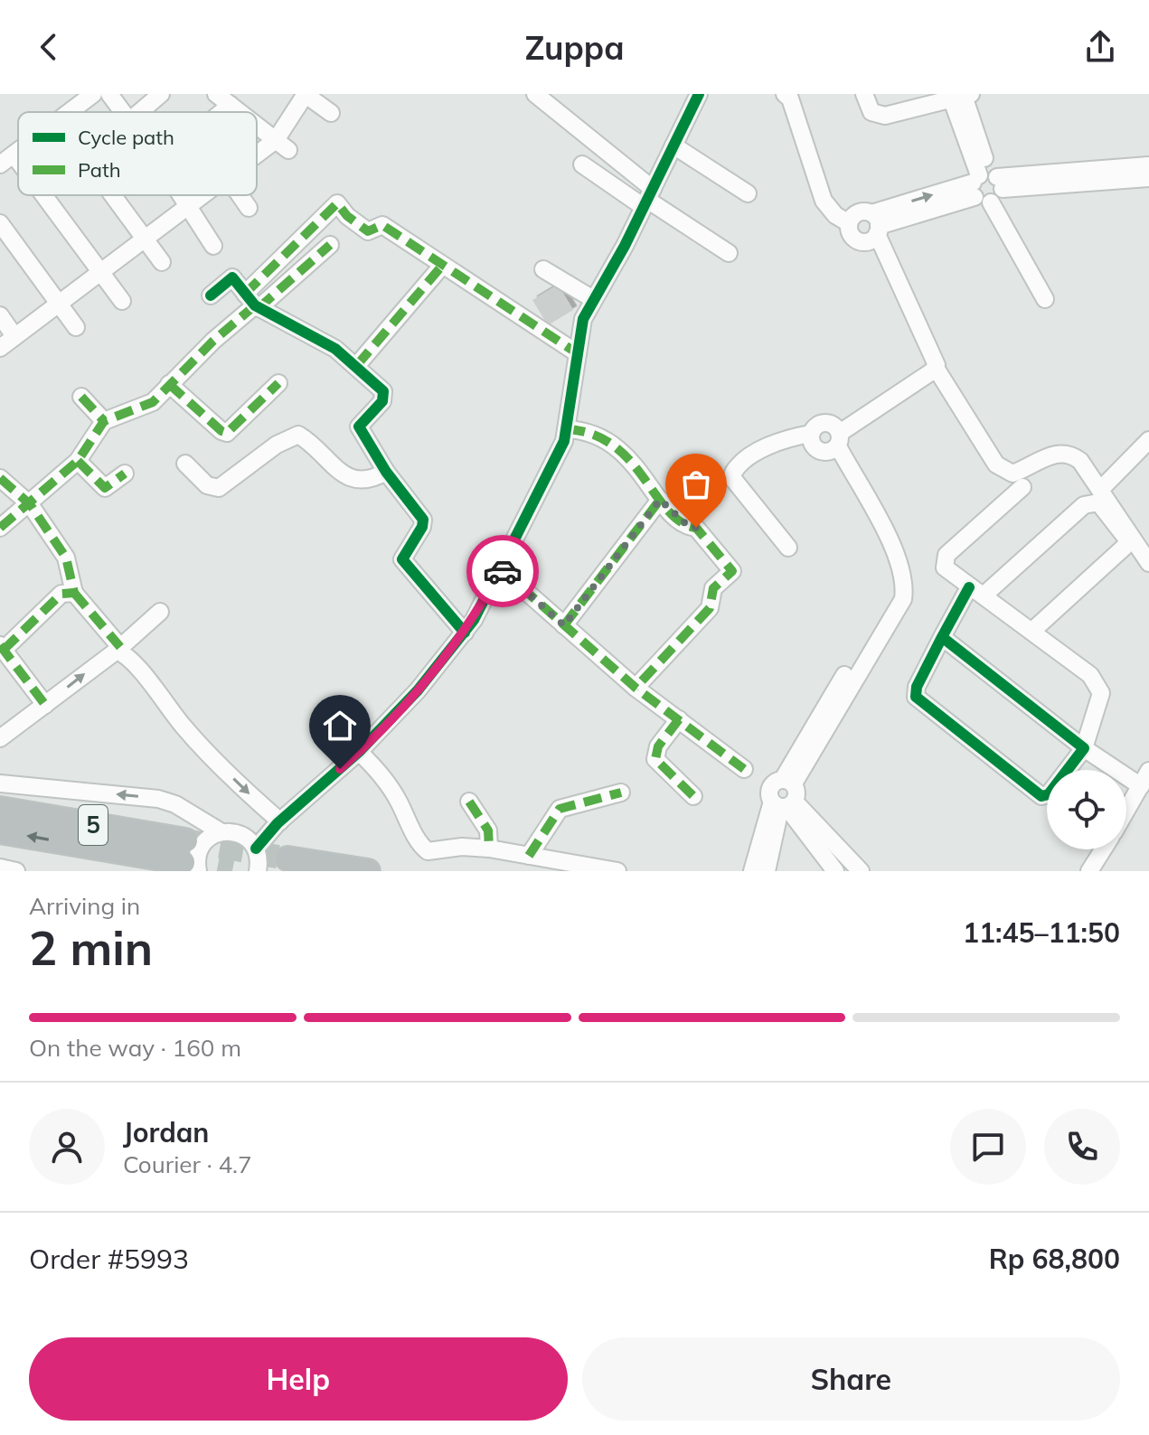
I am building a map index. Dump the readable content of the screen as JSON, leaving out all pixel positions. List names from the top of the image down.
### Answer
{
  "streets": {
    "highway": ["5"]
  },
  "legend": ["Cycle path", "Path"],
  "page": {
    "header": "Zuppa",
    "heading": ["2 min", "Arriving in", "11:45–11:50"],
    "panel": [
      "Jordan",
      "Courier · 4.7",
      "Order #5993",
      "Rp 68,800"
    ],
    "bar": "On the way · 160 m",
    "buttons": ["Help", "Share"]
  }
}
